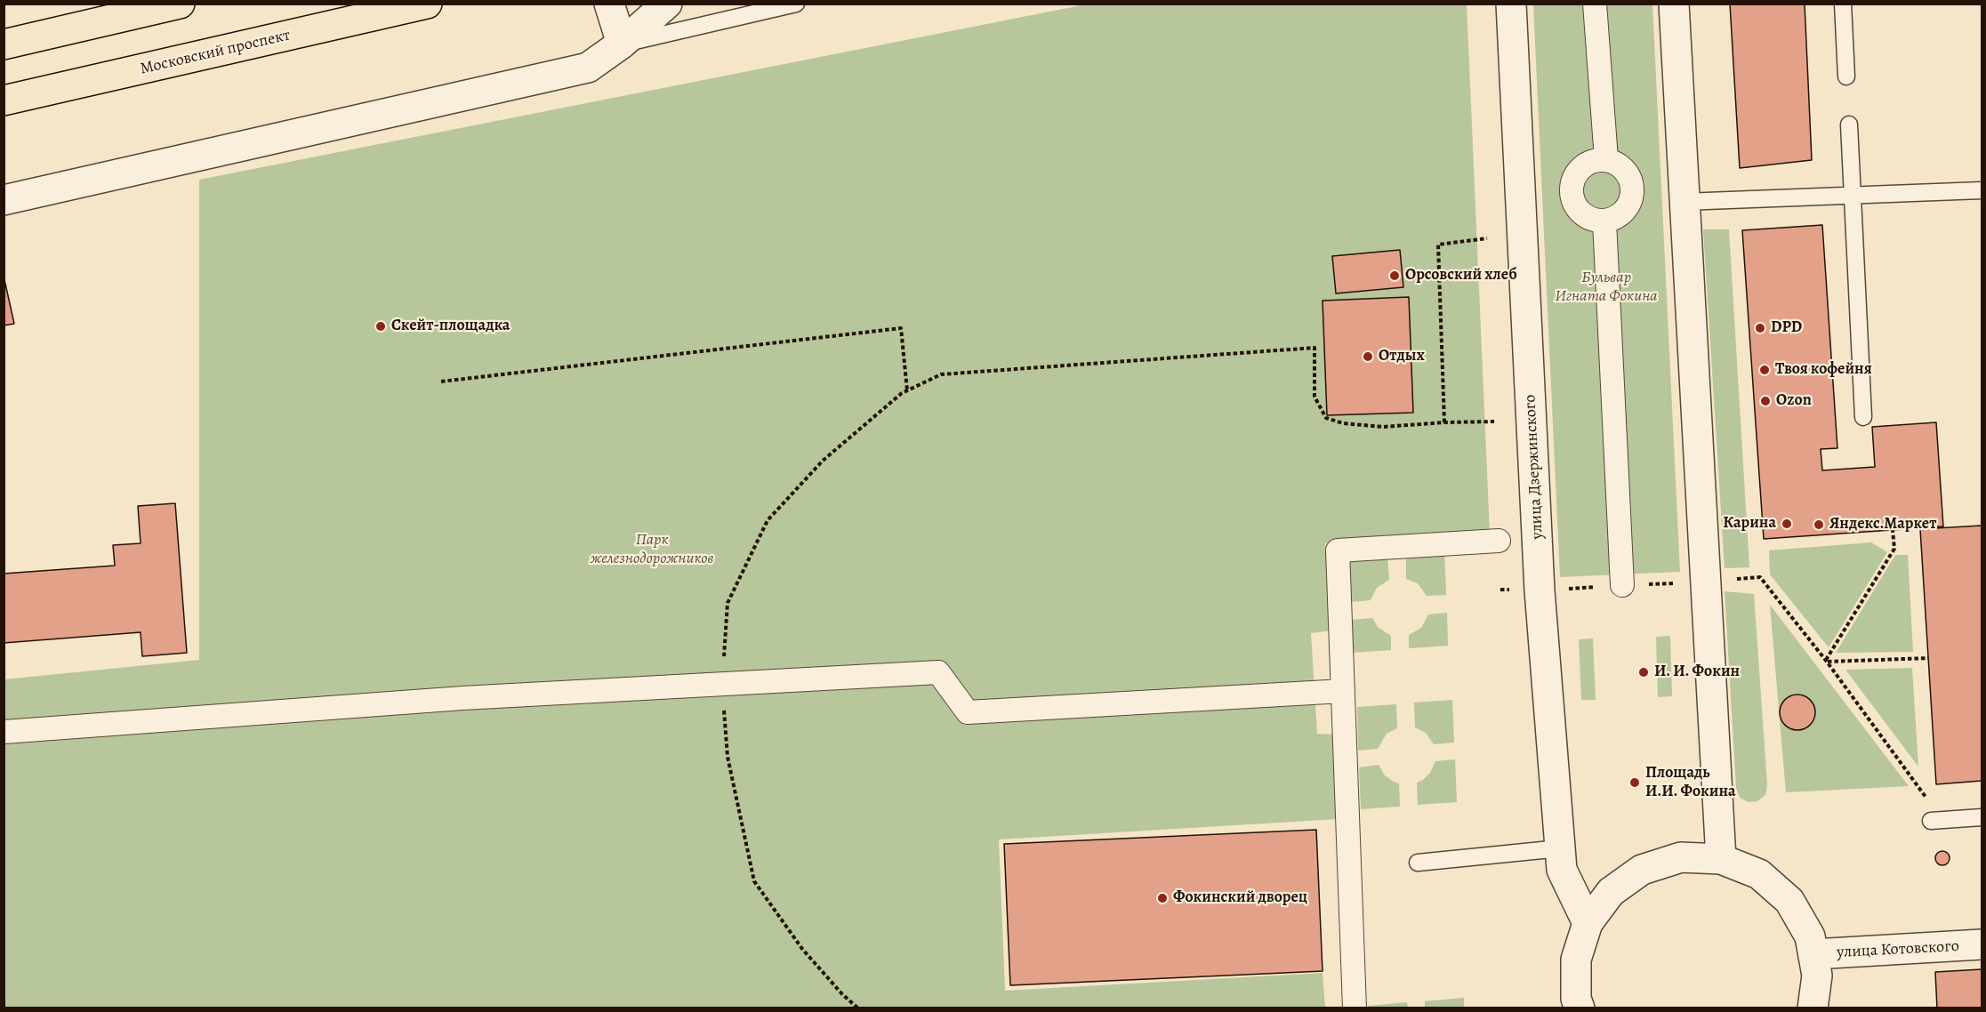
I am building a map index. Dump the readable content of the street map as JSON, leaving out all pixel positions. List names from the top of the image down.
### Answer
{
  "streets": {
    "main road": ["Московский проспект"],
    "street": ["улица Дзержинского", "улица Котовского"]
  },
  "parks": ["Бульвар Игната Фокина", "Парк железнодорожников"],
  "places": [
    "Орсовский хлеб",
    "Скейт-площадка",
    "DPD",
    "Отдых",
    "Твоя кофейня",
    "Ozon",
    "Карина",
    "Яндекс.Маркет",
    "И. И. Фокин",
    "Площадь И.И. Фокина",
    "Фокинский дворец"
  ]
}
